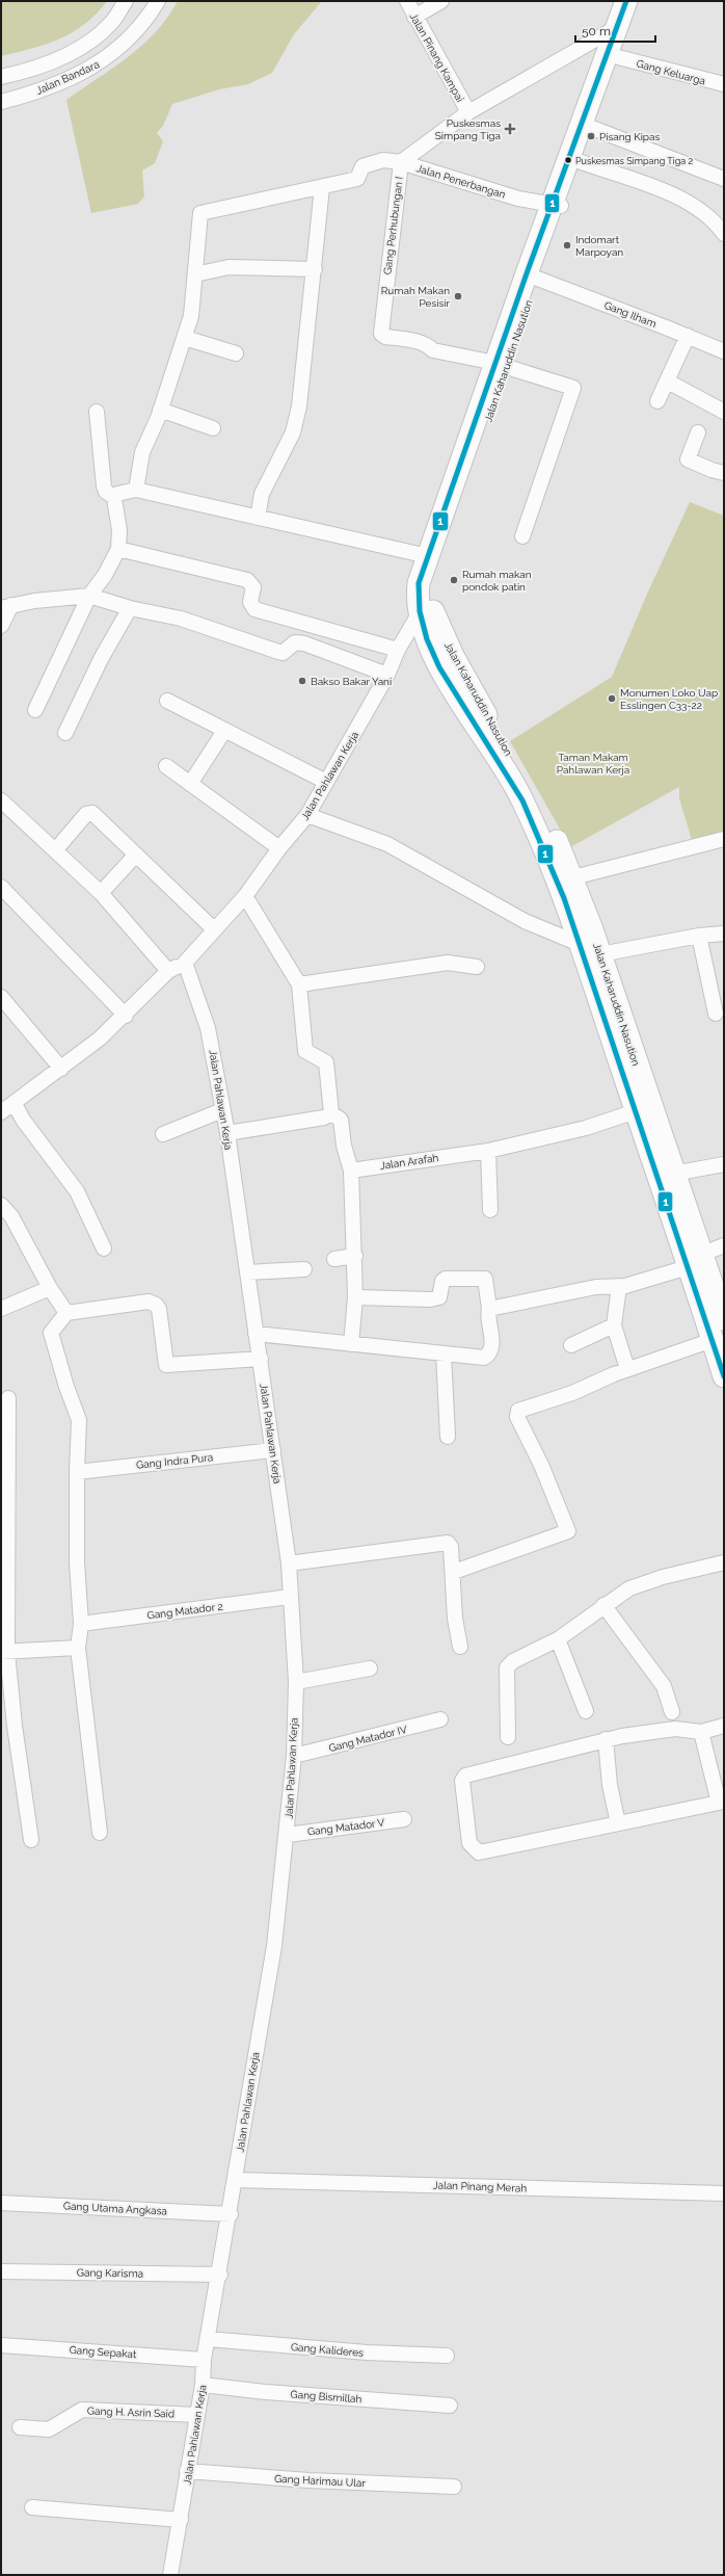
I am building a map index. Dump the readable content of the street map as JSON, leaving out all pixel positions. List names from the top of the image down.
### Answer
{
  "streets": {
    "highway": ["Jalan Kaharuddin Nasution"],
    "street": [
      "Jalan Pinang Kampai",
      "Gang Keluarga",
      "Jalan Bandara",
      "Jalan Penerbangan",
      "Gang Perhubungan I",
      "Gang Ilham",
      "Jalan Pahlawan Kerja",
      "Jalan Arafah",
      "Gang Indra Pura",
      "Gang Matador 2",
      "Gang Matador IV",
      "Gang Matador V",
      "Jalan Pinang Merah",
      "Gang Utama Angkasa",
      "Gang Karisma",
      "Gang Kalideres",
      "Gang Sepakat",
      "Gang Bismillah",
      "Gang H. Asrin Said",
      "Gang Harimau Ular"
    ]
  },
  "crossings": [
    ["Gang Keluarga", "Jalan Kaharuddin Nasution"],
    ["Jalan Penerbangan", "Gang Perhubungan I"],
    ["Jalan Penerbangan", "Jalan Kaharuddin Nasution"],
    ["Gang Perhubungan I", "Jalan Kaharuddin Nasution"],
    ["Gang Ilham", "Jalan Kaharuddin Nasution"],
    ["Jalan Kaharuddin Nasution", "Jalan Pahlawan Kerja"],
    ["Jalan Kaharuddin Nasution", "Jalan Arafah"],
    ["Jalan Pahlawan Kerja", "Gang Indra Pura"],
    ["Jalan Pahlawan Kerja", "Gang Matador 2"],
    ["Jalan Pahlawan Kerja", "Gang Matador IV"],
    ["Jalan Pahlawan Kerja", "Gang Matador V"],
    ["Jalan Pahlawan Kerja", "Jalan Pinang Merah"],
    ["Jalan Pahlawan Kerja", "Gang Utama Angkasa"],
    ["Jalan Pahlawan Kerja", "Gang Karisma"],
    ["Jalan Pahlawan Kerja", "Gang Kalideres"],
    ["Jalan Pahlawan Kerja", "Gang Sepakat"],
    ["Jalan Pahlawan Kerja", "Gang Bismillah"],
    ["Jalan Pahlawan Kerja", "Gang H. Asrin Said"],
    ["Jalan Pahlawan Kerja", "Gang Harimau Ular"]
  ],
  "parks": ["Taman Makam Pahlawan Kerja"],
  "places": {
    "health": ["Puskesmas Simpang Tiga"],
    "other": [
      "Pisang Kipas",
      "Puskesmas Simpang Tiga 2",
      "Indomart Marpoyan",
      "Rumah Makan Pesisir",
      "Rumah makan pondok patin",
      "Bakso Bakar Yani",
      "Monumen Loko Uap Esslingen C33-22"
    ]
  },
  "lines": ["transit line 1"],
  "scale_bar": "50 m"
}
